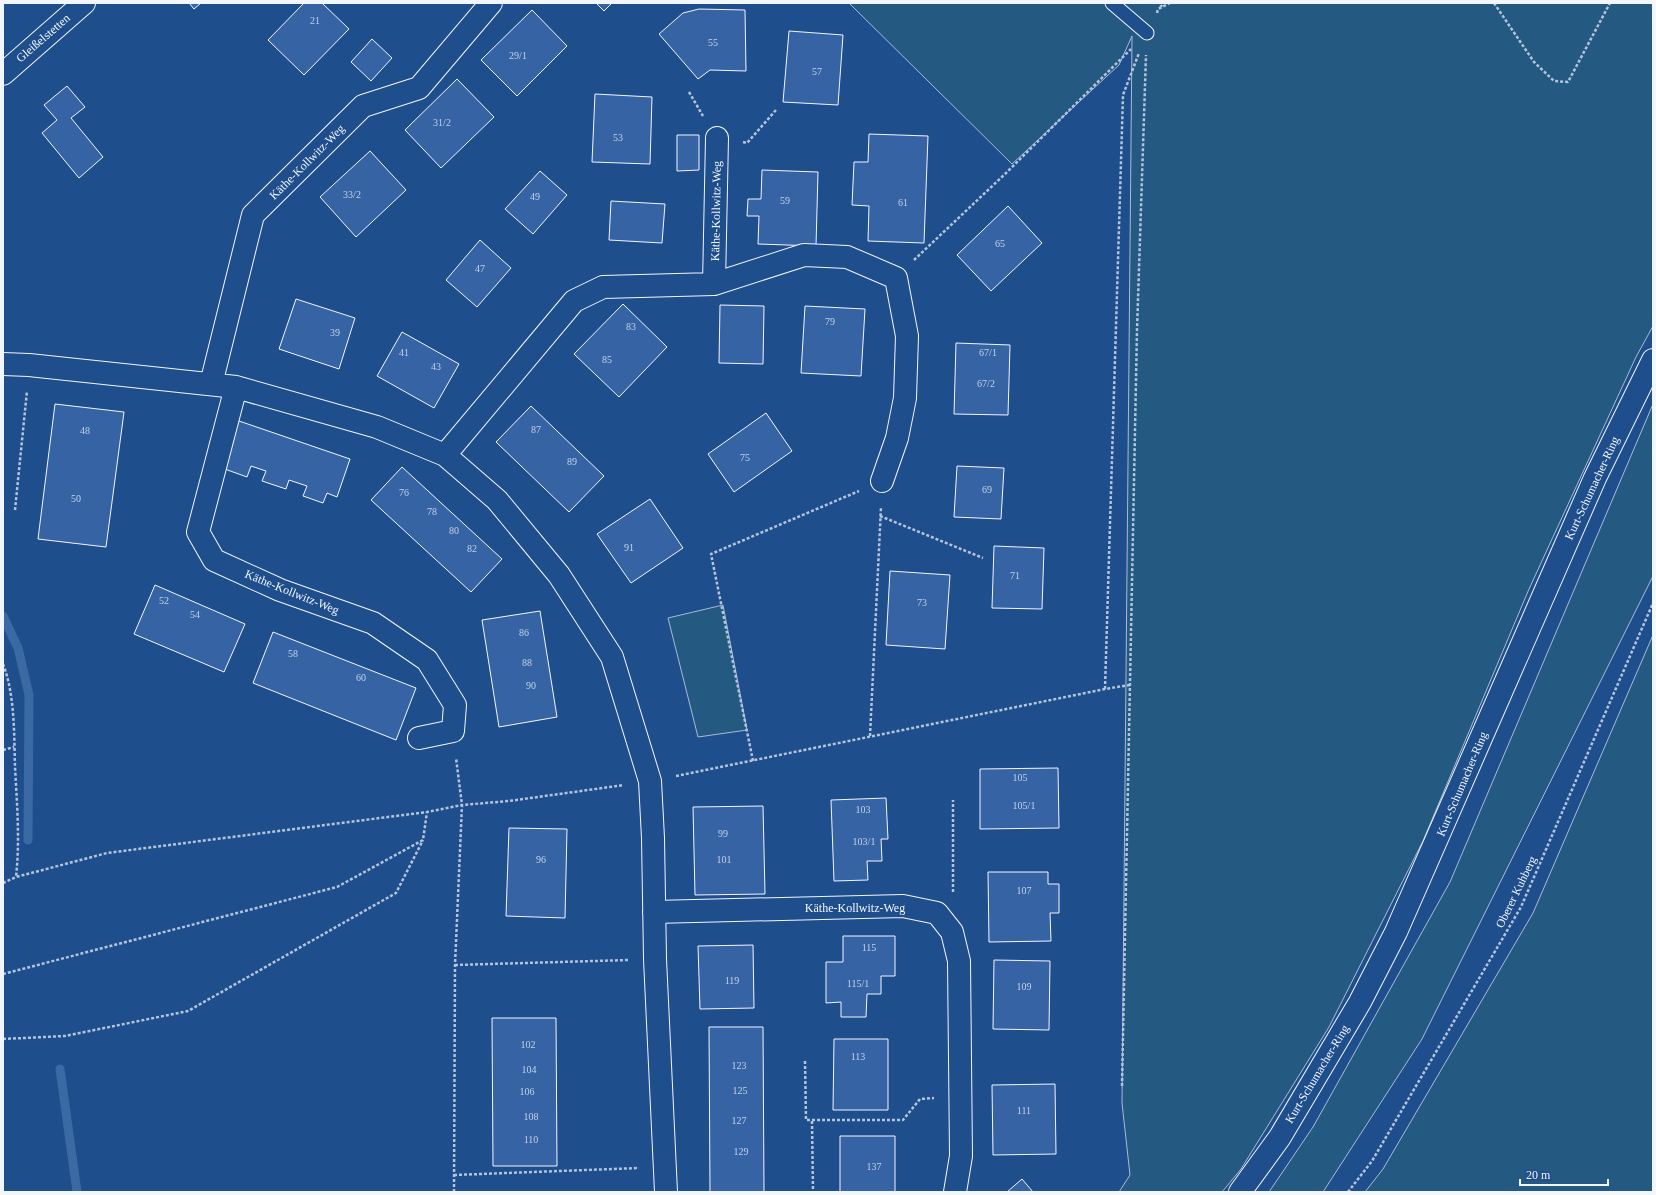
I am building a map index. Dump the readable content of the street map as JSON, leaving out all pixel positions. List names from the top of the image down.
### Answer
{
  "streets": {
    "street": ["Gleißelstetten", "Käthe-Kollwitz-Weg", "Kurt-Schumacher-Ring"],
    "path": ["Oberer Kuhberg"]
  },
  "house_numbers": [
    "21",
    "55",
    "29/1",
    "57",
    "31/2",
    "53",
    "33/2",
    "49",
    "59",
    "61",
    "65",
    "47",
    "79",
    "83",
    "39",
    "41",
    "67/1",
    "85",
    "43",
    "67/2",
    "87",
    "48",
    "75",
    "89",
    "69",
    "76",
    "50",
    "78",
    "80",
    "91",
    "82",
    "71",
    "52",
    "73",
    "54",
    "86",
    "58",
    "88",
    "60",
    "90",
    "105",
    "105/1",
    "103",
    "99",
    "103/1",
    "96",
    "101",
    "107",
    "115",
    "119",
    "115/1",
    "109",
    "102",
    "113",
    "123",
    "104",
    "125",
    "106",
    "111",
    "108",
    "127",
    "110",
    "129",
    "137"
  ],
  "scale_bar": "20 m"
}
